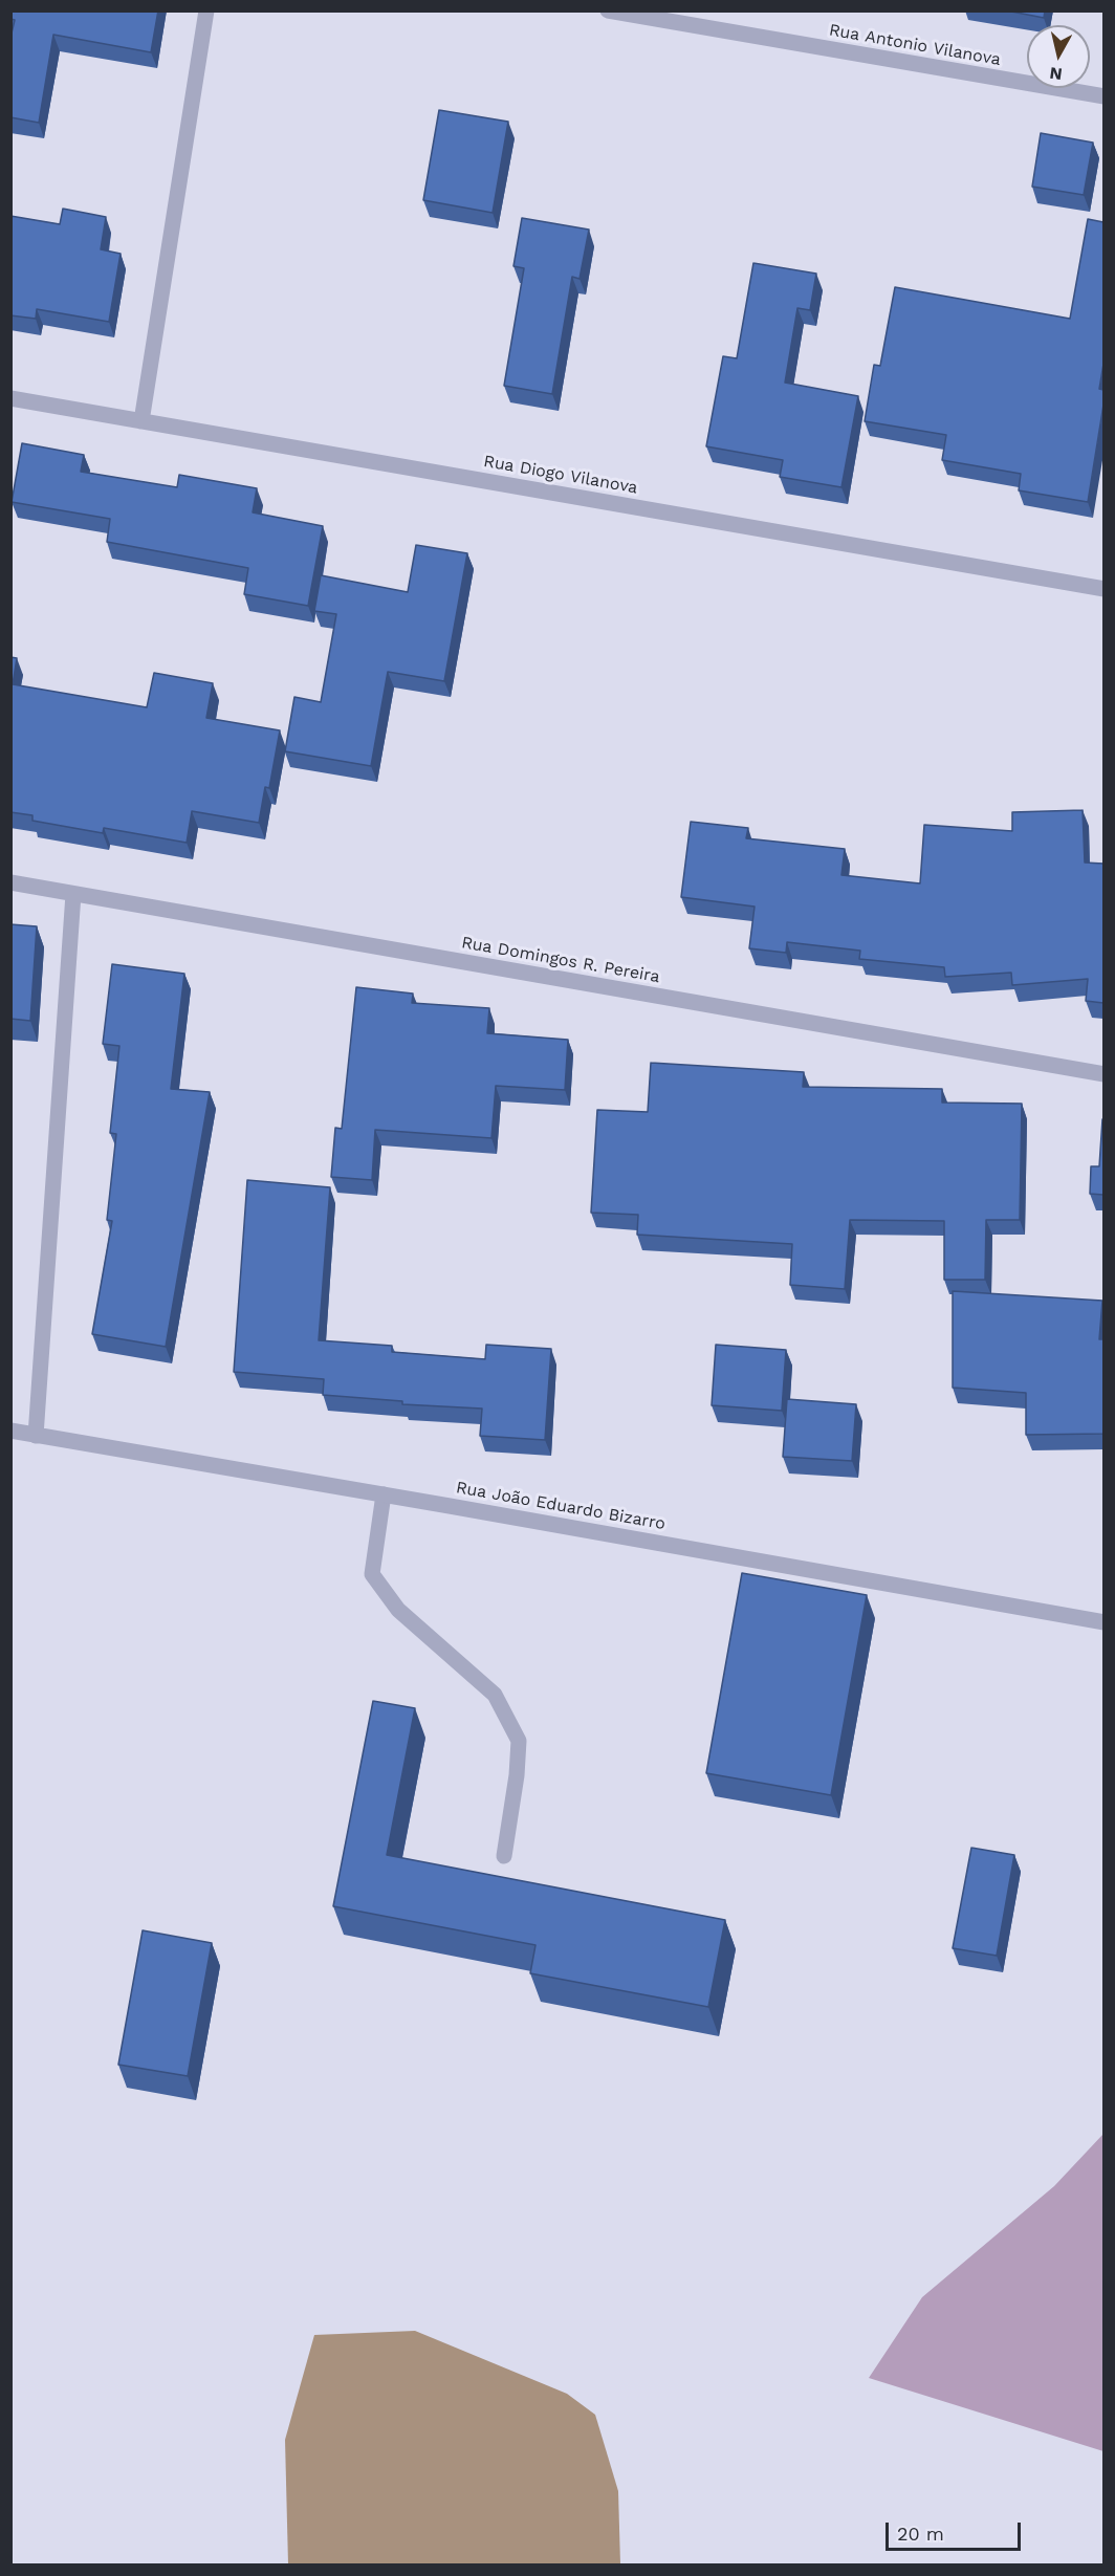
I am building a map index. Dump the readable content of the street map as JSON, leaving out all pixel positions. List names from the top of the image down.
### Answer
{
  "streets": {
    "street": [
      "Rua Antonio Vilanova",
      "Rua Diogo Vilanova",
      "Rua Domingos R. Pereira",
      "Rua João Eduardo Bizarro"
    ]
  },
  "scale_bar": "20 m",
  "north": "bottom"
}
